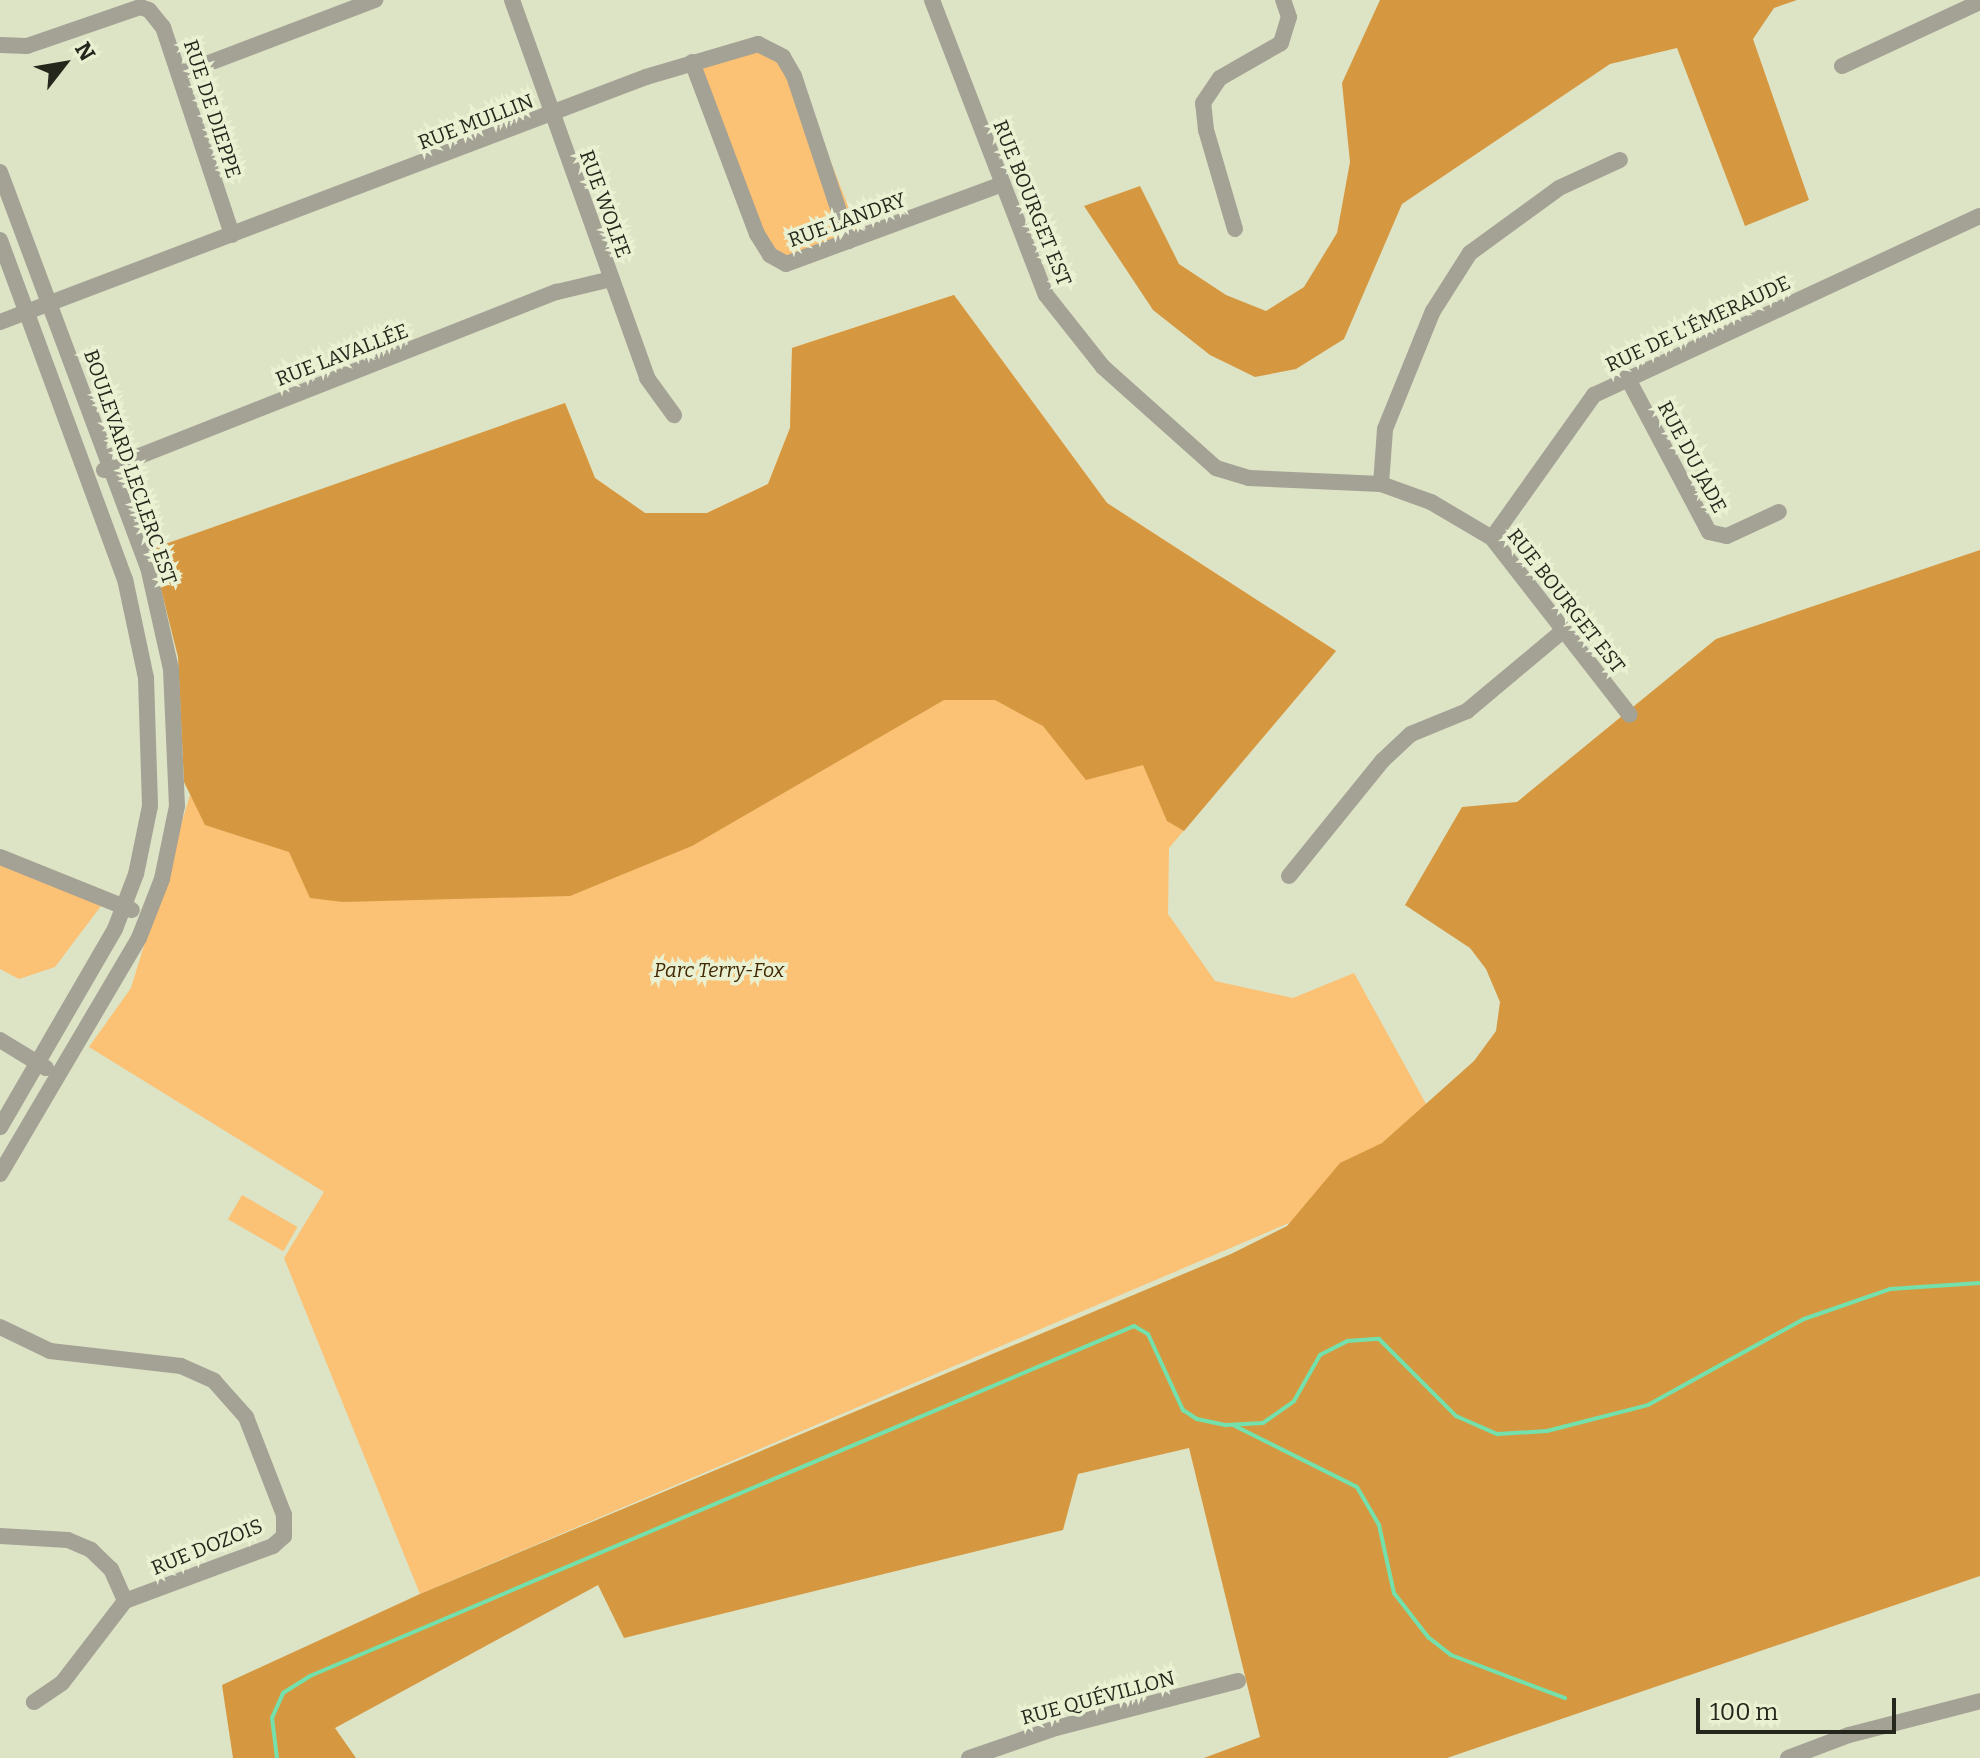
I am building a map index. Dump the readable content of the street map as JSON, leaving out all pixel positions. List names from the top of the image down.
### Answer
{
  "streets": {
    "street": [
      "RUE DE DIEPPE",
      "RUE MULLIN",
      "RUE BOURGET EST",
      "RUE WOLFE",
      "RUE LANDRY",
      "RUE DE L'ÉMERAUDE",
      "RUE LAVALLÉE",
      "RUE DU JADE",
      "BOULEVARD LECLERC EST",
      "RUE DOZOIS",
      "RUE QUÉVILLON"
    ]
  },
  "crossings": [
    ["RUE DE DIEPPE", "RUE MULLIN"],
    ["RUE MULLIN", "RUE WOLFE"],
    ["RUE MULLIN", "RUE LANDRY"],
    ["RUE MULLIN", "BOULEVARD LECLERC EST"],
    ["RUE BOURGET EST", "RUE LANDRY"],
    ["RUE BOURGET EST", "RUE DE L'ÉMERAUDE"],
    ["RUE WOLFE", "RUE LAVALLÉE"],
    ["RUE DE L'ÉMERAUDE", "RUE DU JADE"],
    ["RUE LAVALLÉE", "BOULEVARD LECLERC EST"]
  ],
  "parks": ["Parc Terry-Fox"],
  "scale_bar": "100 m",
  "north": "top right"
}
